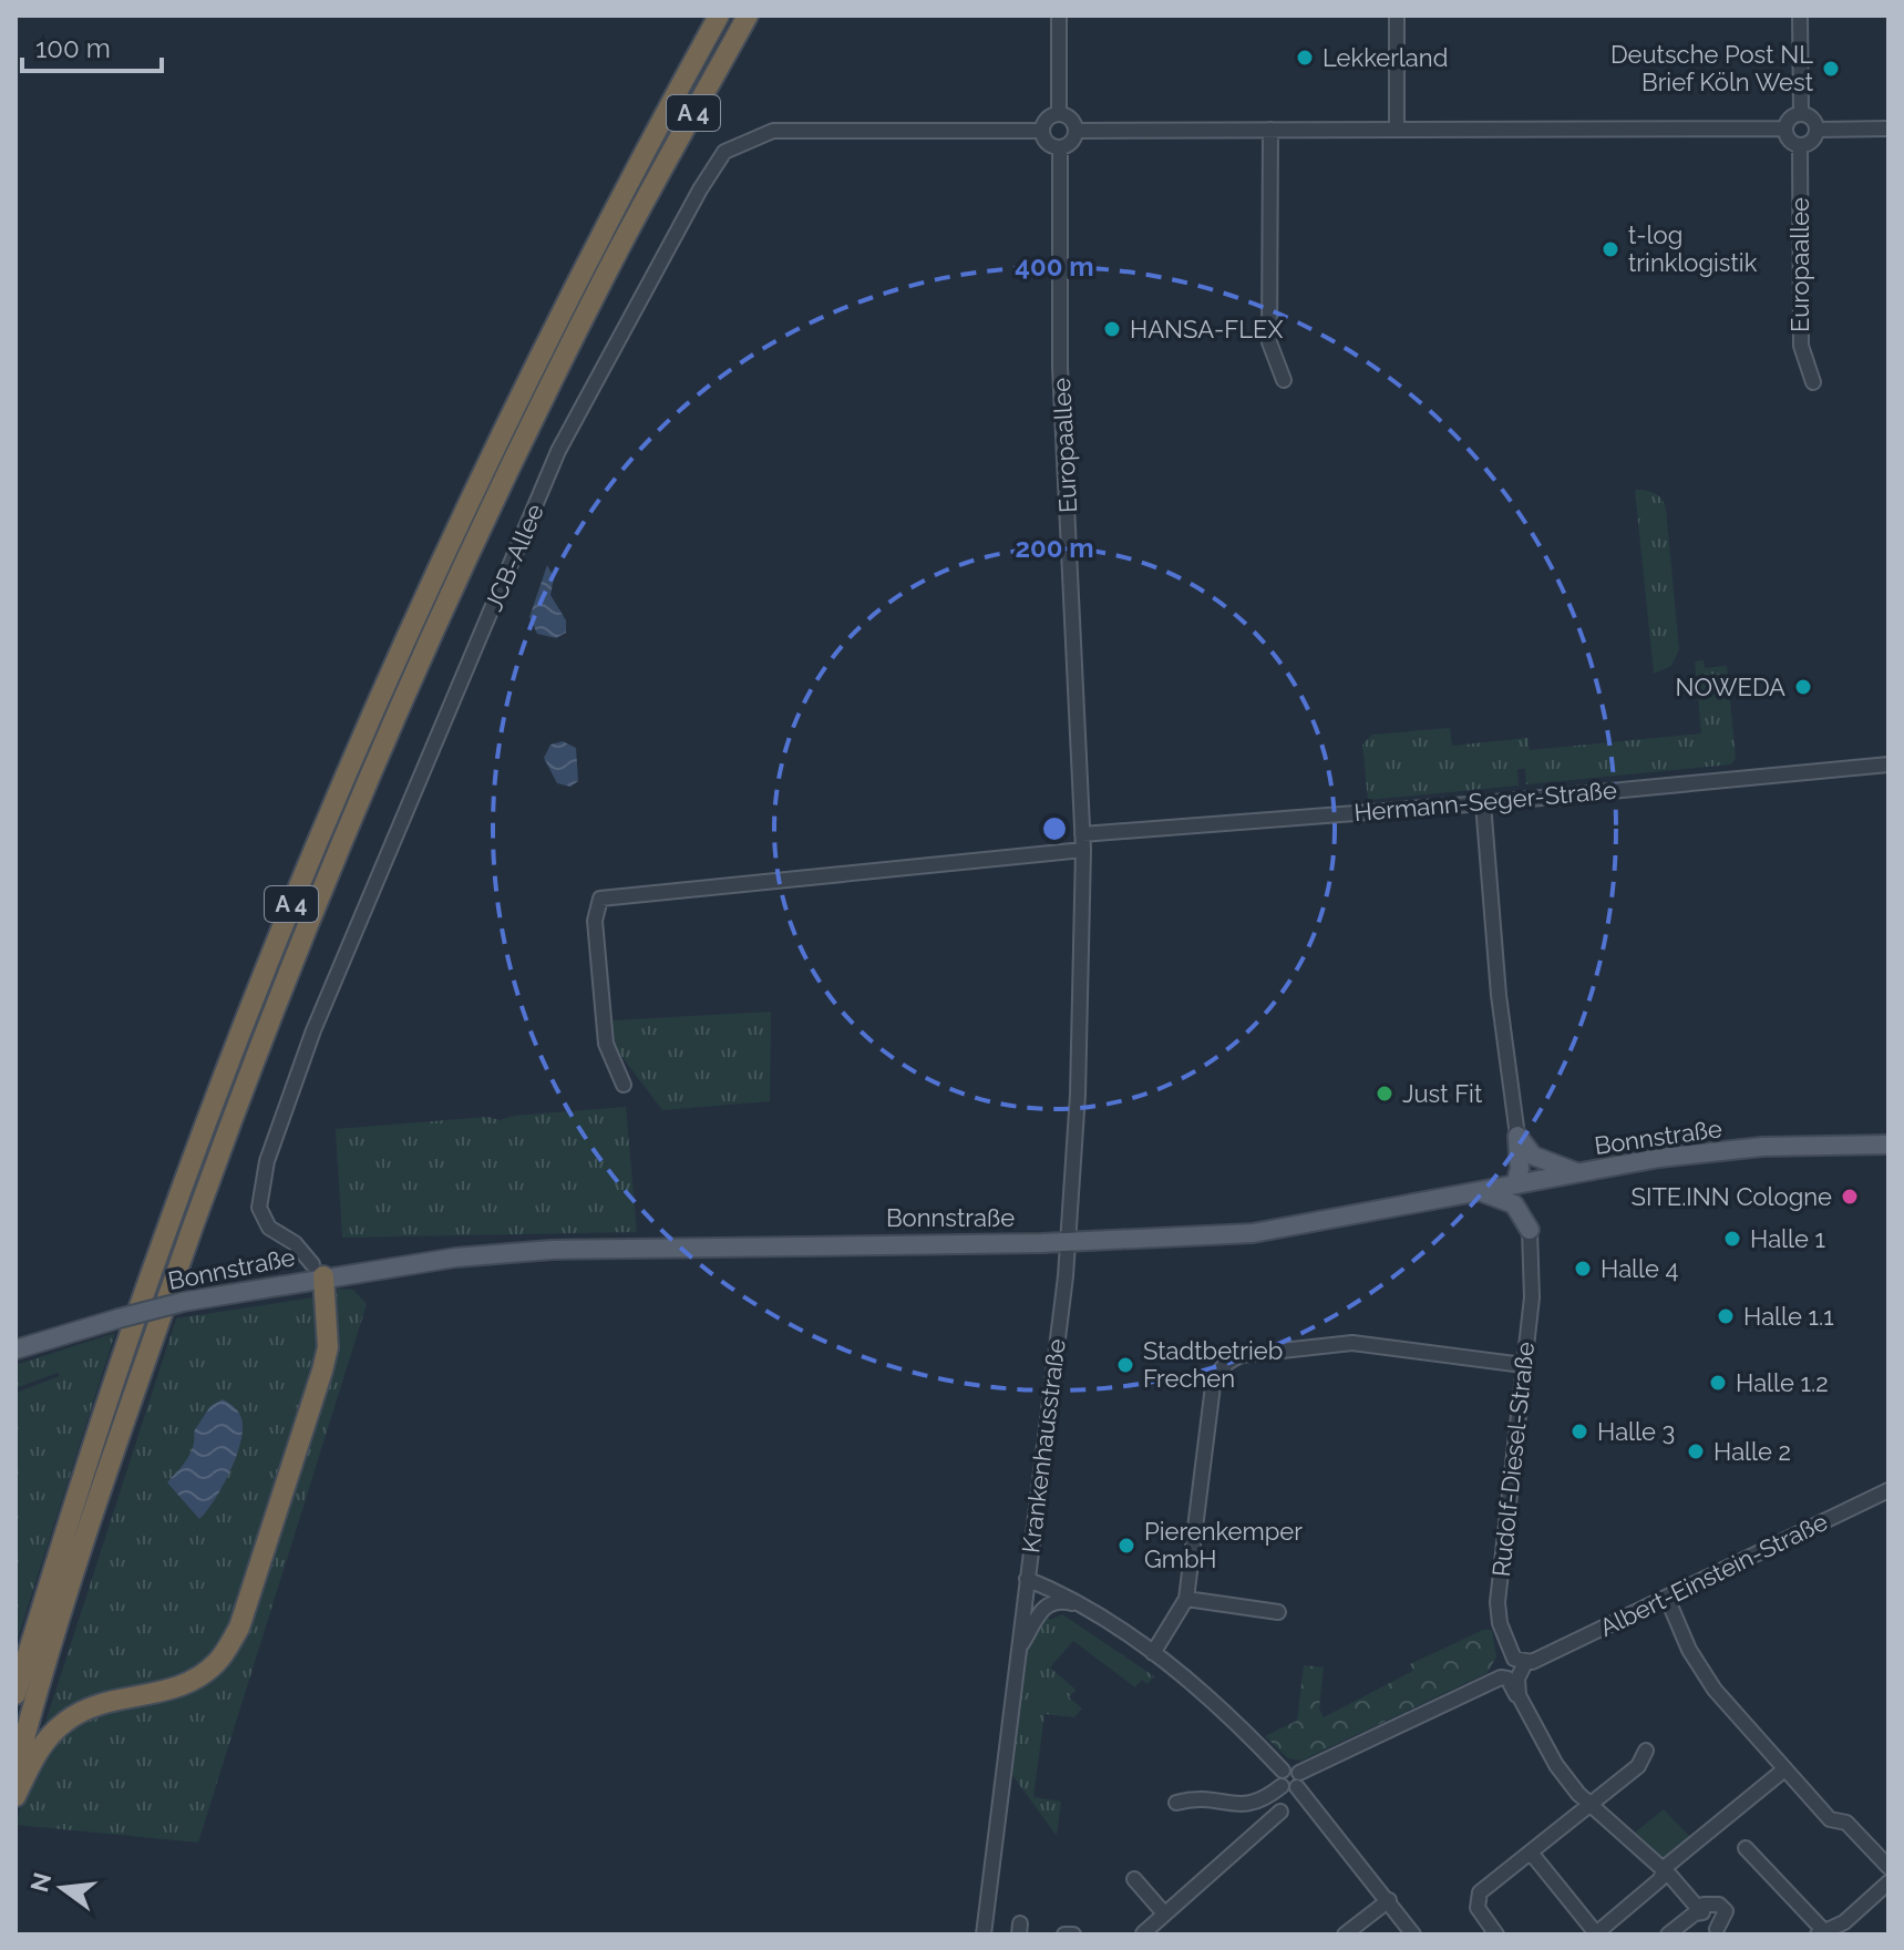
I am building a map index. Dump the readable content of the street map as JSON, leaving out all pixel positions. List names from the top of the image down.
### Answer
{
  "streets": {
    "highway": ["A 4"],
    "main road": ["Bonnstraße"],
    "street": [
      "Europaallee",
      "JCB-Allee",
      "Hermann-Seger-Straße",
      "Krankenhausstraße",
      "Rudolf-Diesel-Straße",
      "Albert-Einstein-Straße"
    ]
  },
  "crossings": [
    ["Europaallee", "JCB-Allee"],
    ["Europaallee", "Hermann-Seger-Straße"],
    ["Europaallee", "Bonnstraße"],
    ["Europaallee", "Krankenhausstraße"],
    ["JCB-Allee", "Bonnstraße"],
    ["Bonnstraße", "Krankenhausstraße"],
    ["Rudolf-Diesel-Straße", "Albert-Einstein-Straße"]
  ],
  "places": [
    "Lekkerland",
    "Deutsche Post NL Brief Köln West",
    "t-log trinklogistik",
    "HANSA-FLEX",
    "NOWEDA",
    "Just Fit",
    "SITE.INN Cologne",
    "Halle 1",
    "Halle 4",
    "Halle 1.1",
    "Stadtbetrieb Frechen",
    "Halle 1.2",
    "Halle 3",
    "Halle 2",
    "Pierenkemper GmbH"
  ],
  "scale_bar": "100 m",
  "north": "left",
  "rings": ["400 m", "200 m"]
}
